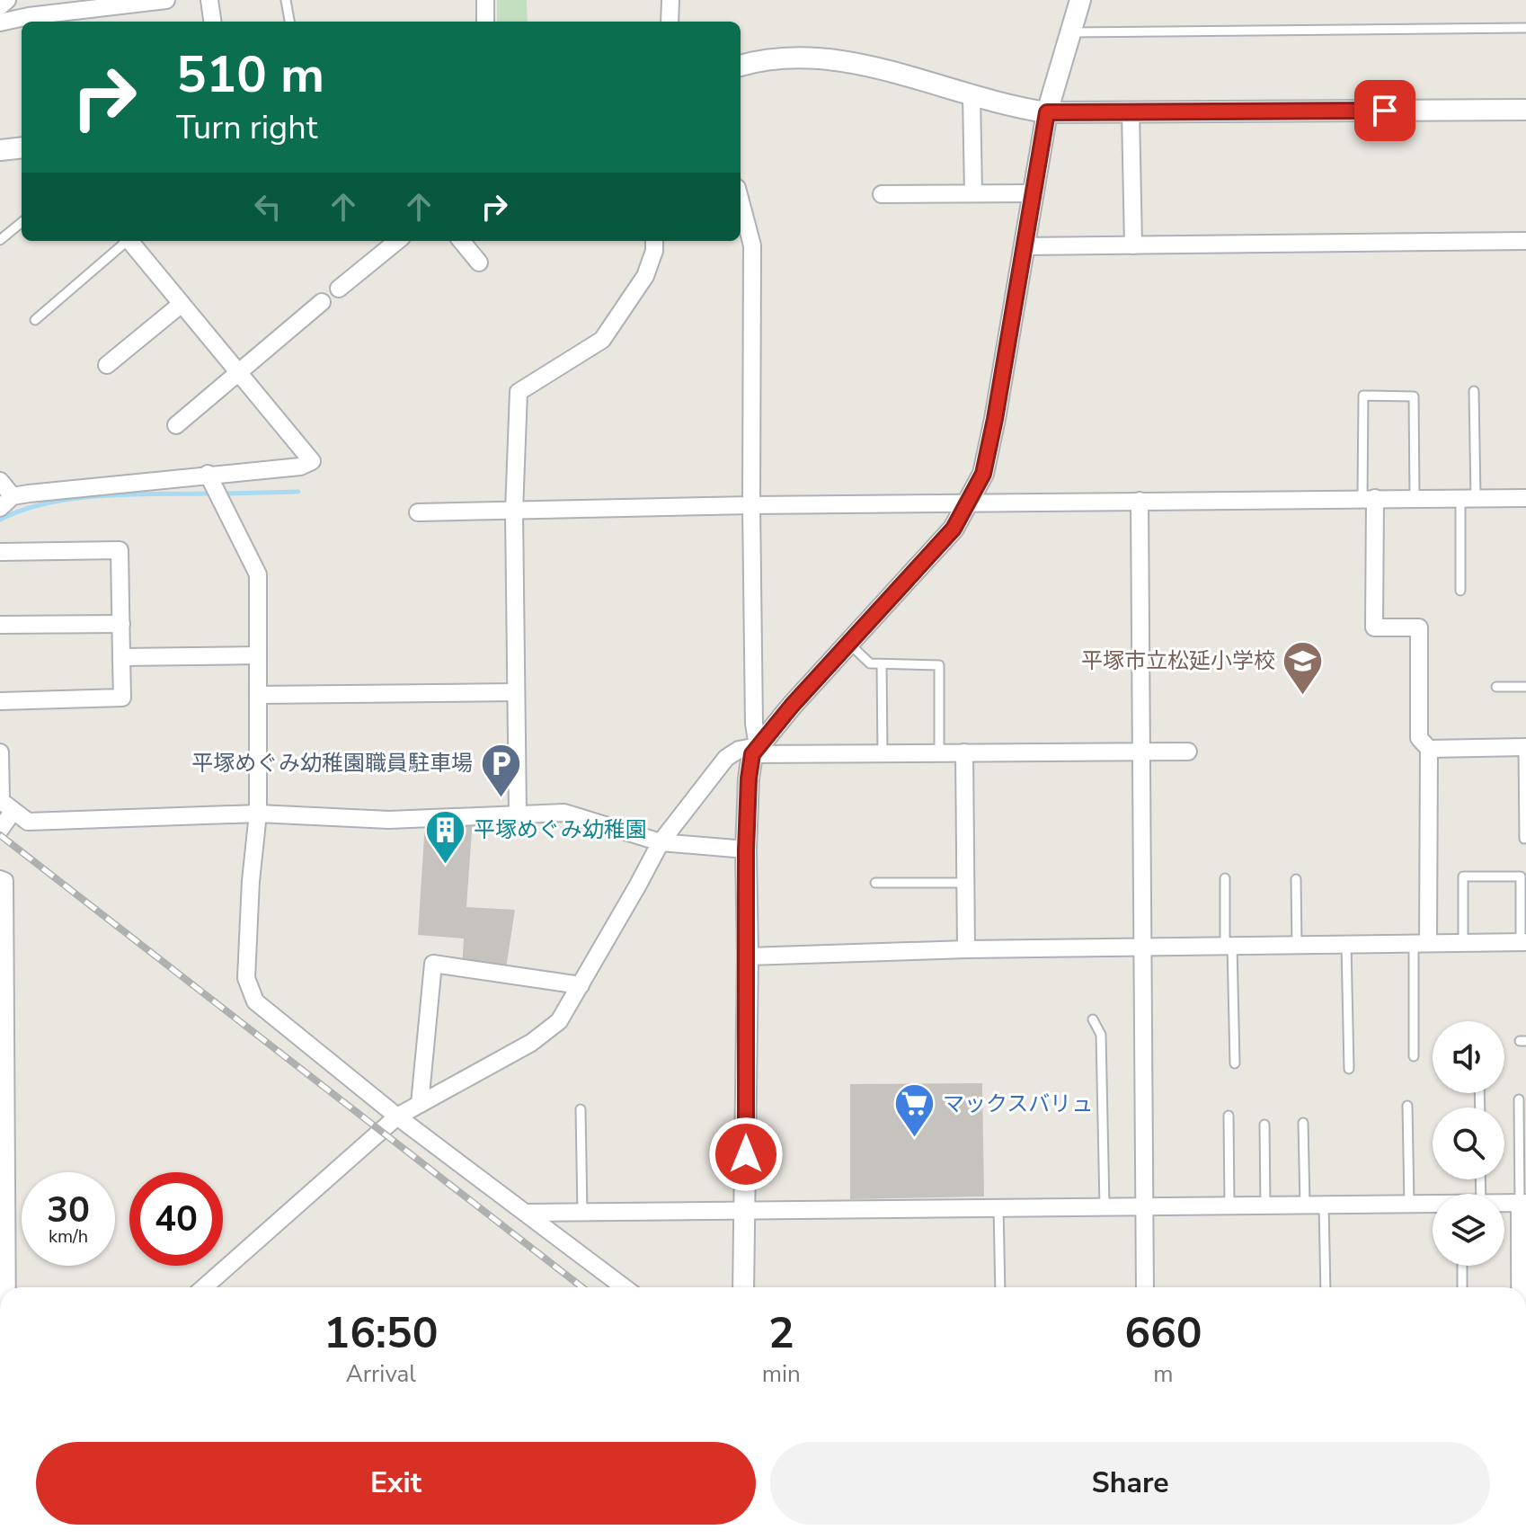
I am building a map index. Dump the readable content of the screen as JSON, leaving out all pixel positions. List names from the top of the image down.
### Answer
{
  "places": {
    "school or university": ["平塚市立松延小学校"],
    "parking": ["平塚めぐみ幼稚園職員駐車場"],
    "building": ["平塚めぐみ幼稚園"],
    "supermarket": ["マックスバリュ"]
  },
  "page": {
    "turn": ["510 m", "Turn right"],
    "speed": "30 km/h",
    "limit": "40",
    "eta": [
      "16:50",
      "Arrival",
      "2",
      "min",
      "660",
      "m"
    ],
    "buttons": ["Exit", "Share"]
  }
}
